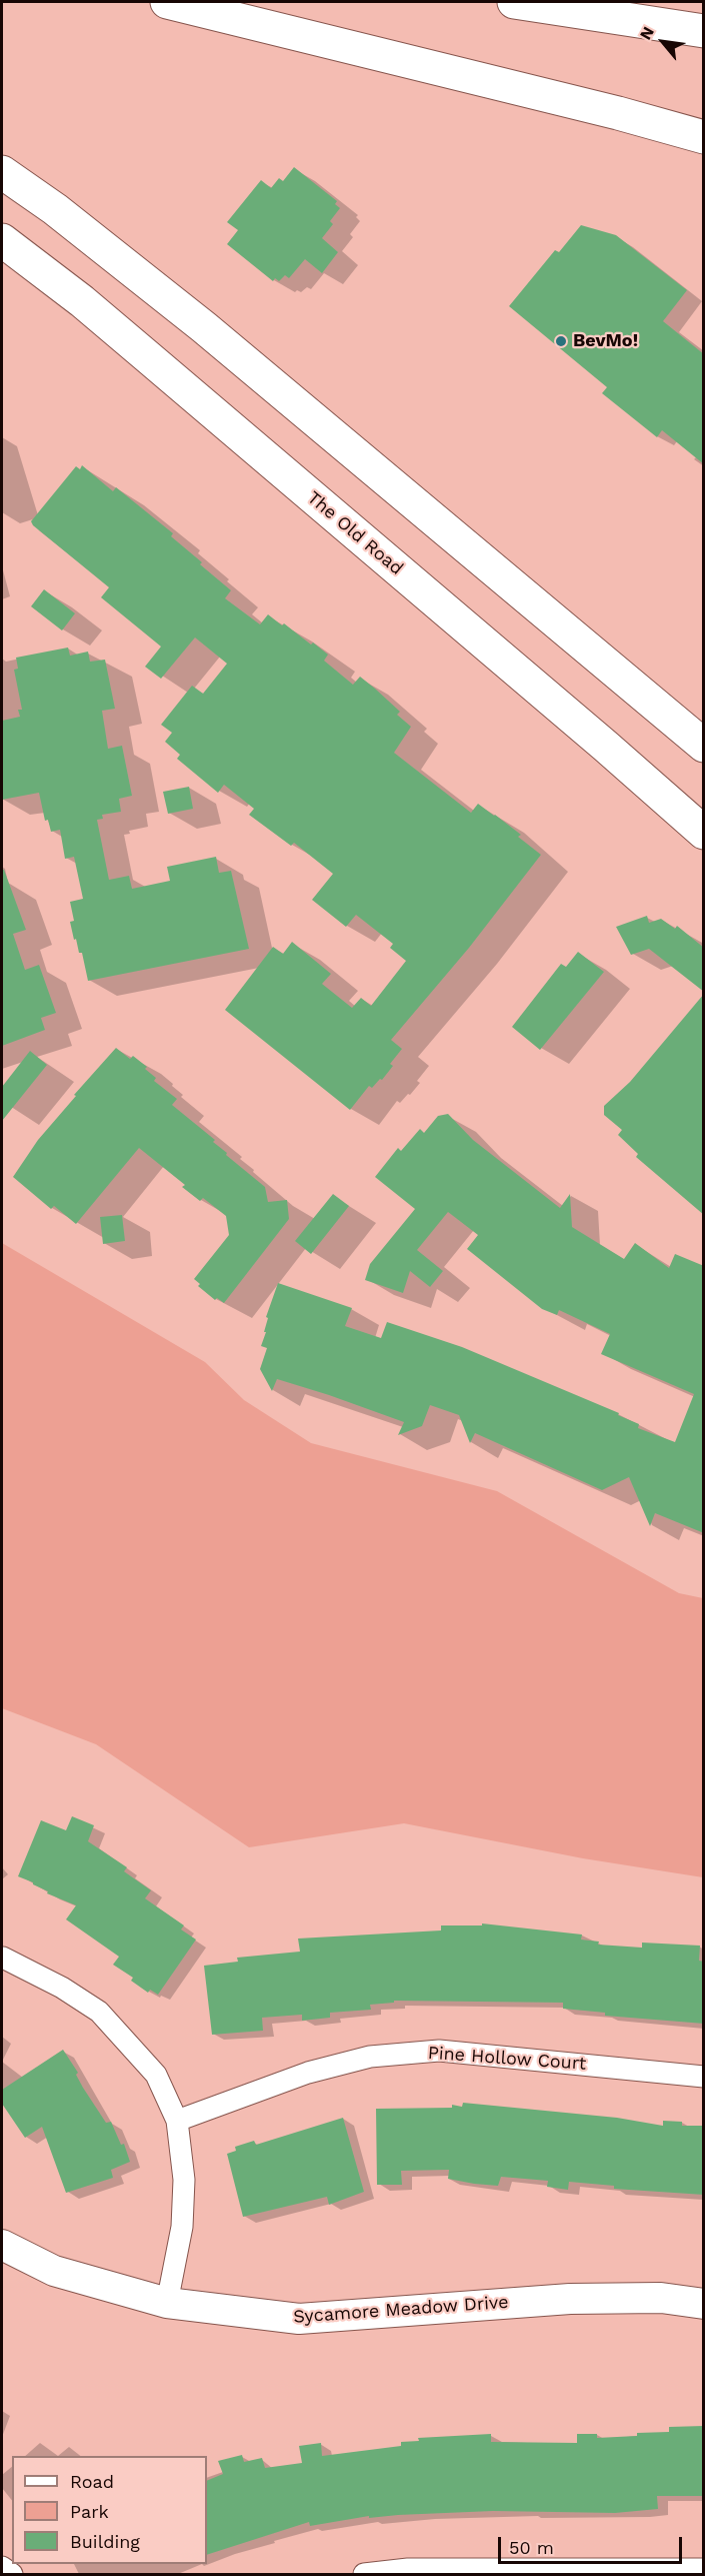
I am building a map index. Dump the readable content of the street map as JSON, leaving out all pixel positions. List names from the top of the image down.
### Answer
{
  "streets": {
    "main road": ["The Old Road"],
    "street": ["Pine Hollow Court", "Sycamore Meadow Drive"]
  },
  "places": ["BevMo!"],
  "legend": ["Road", "Park", "Building"],
  "scale_bar": "50 m",
  "north": "top left"
}
